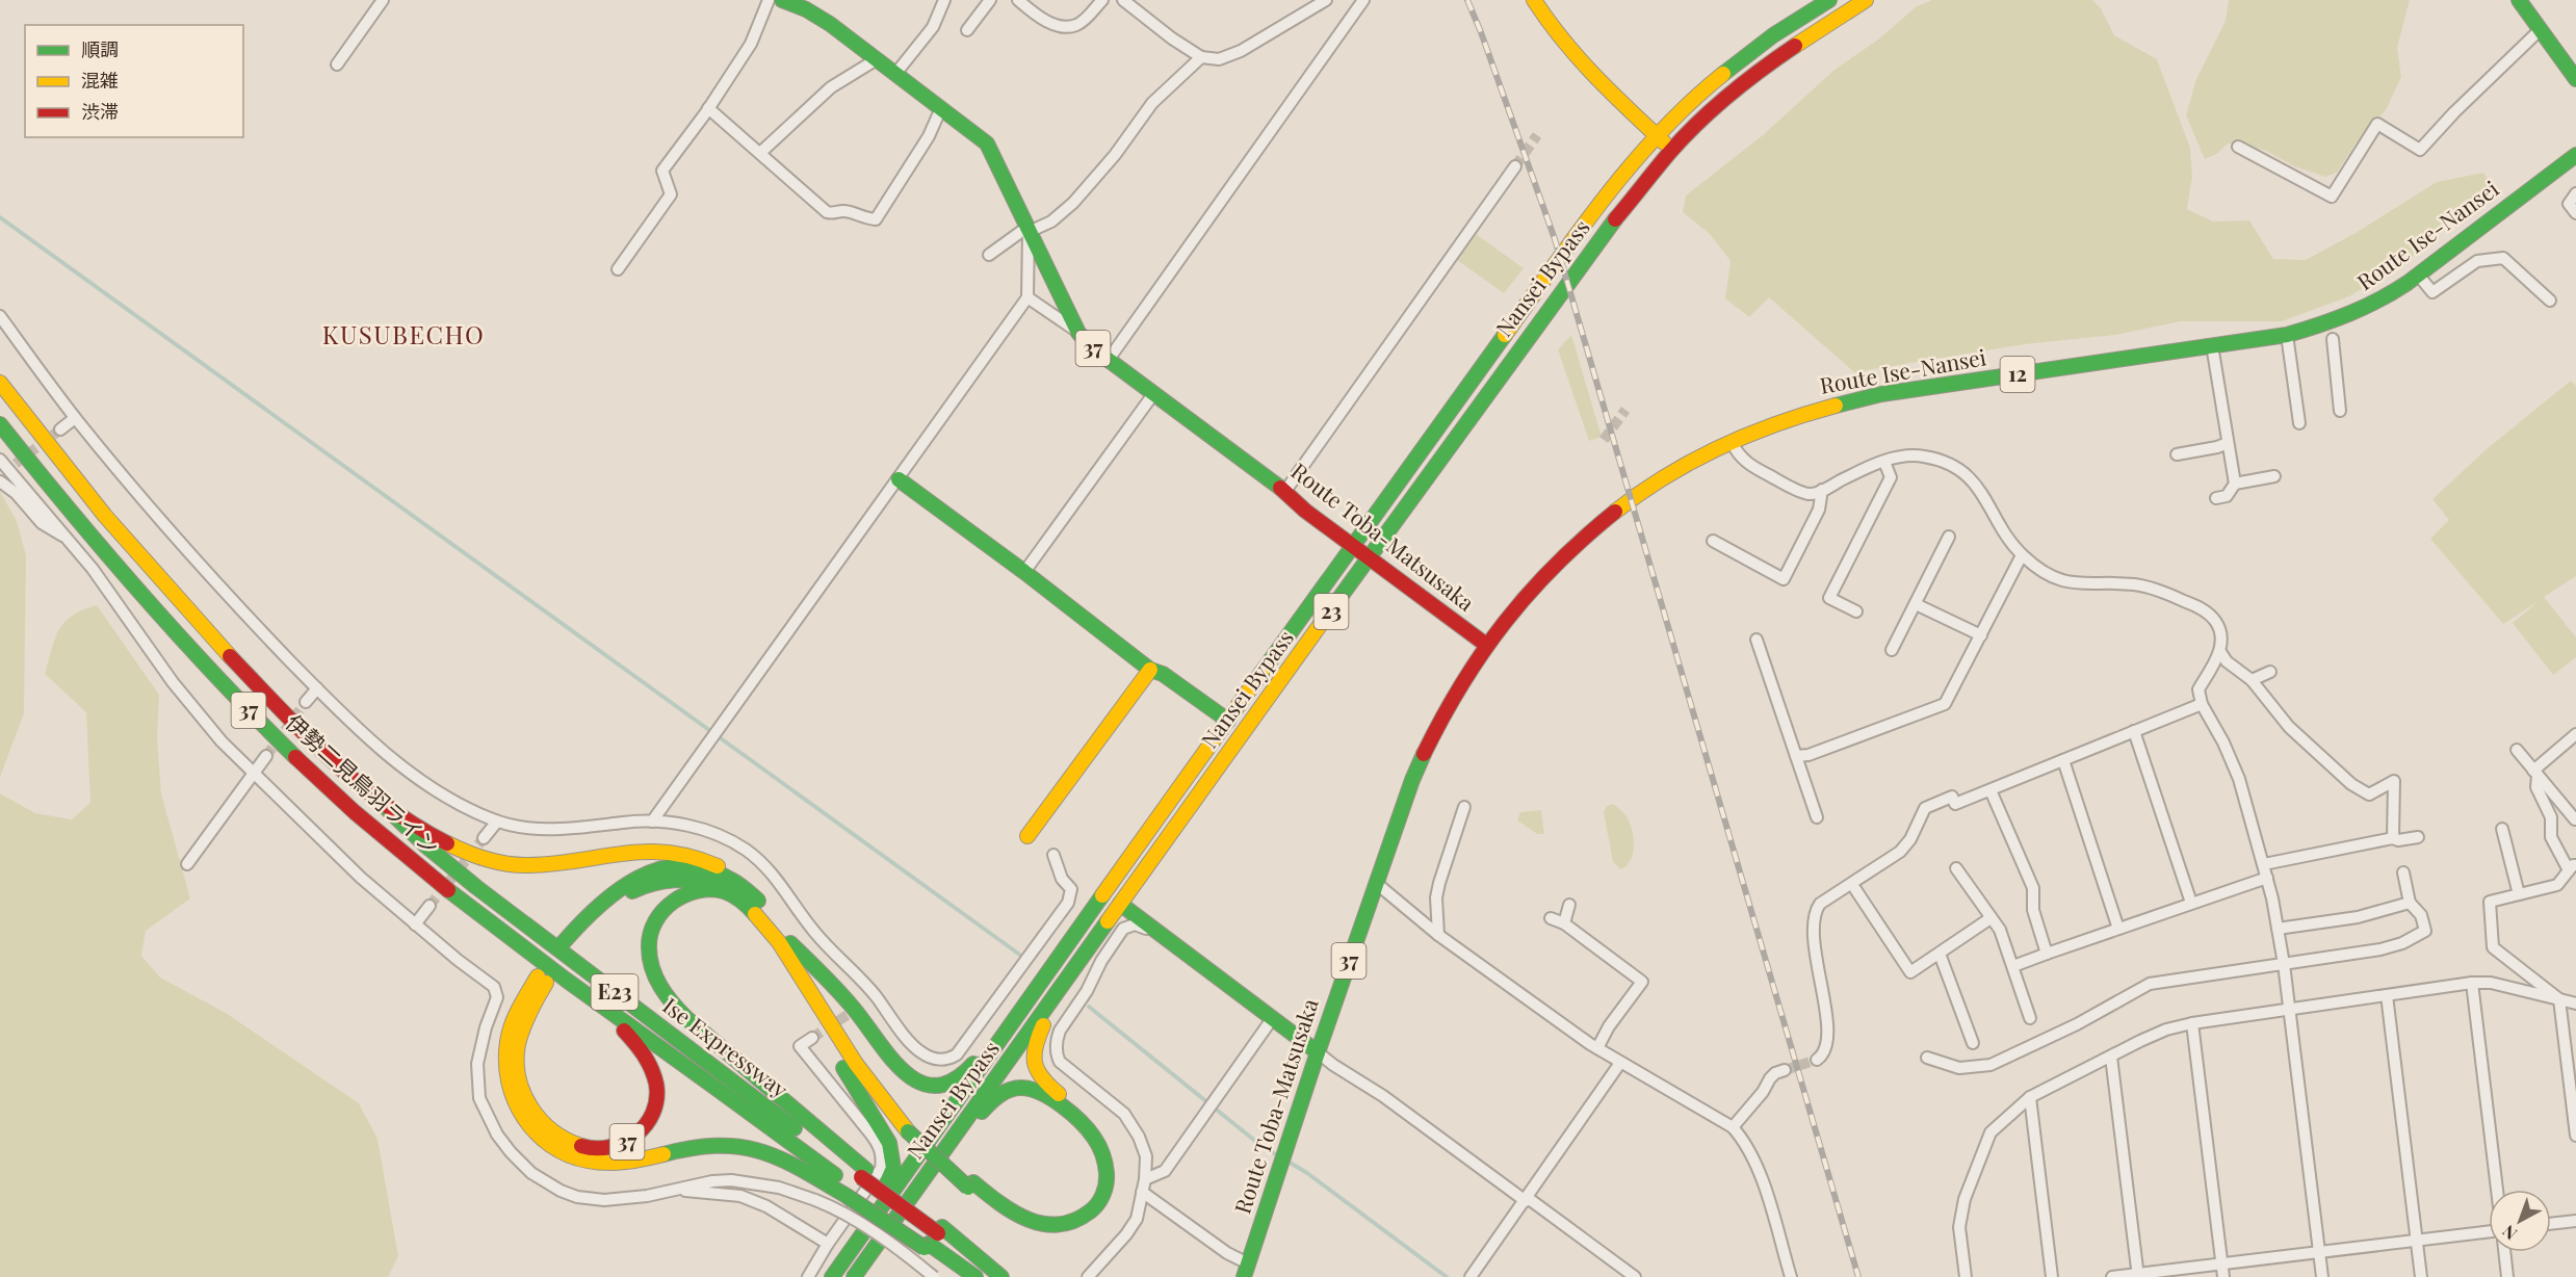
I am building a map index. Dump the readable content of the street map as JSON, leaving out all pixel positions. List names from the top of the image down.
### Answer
{
  "streets": {
    "main road": [
      "Route Ise-Nansei",
      "Nansei Bypass",
      "37",
      "12",
      "Route Toba-Matsusaka",
      "23",
      "伊勢二見鳥羽ライン",
      "E23",
      "Ise Expressway"
    ]
  },
  "crossings": [
    ["Route Ise-Nansei", "Route Toba-Matsusaka"],
    ["Nansei Bypass", "Route Toba-Matsusaka"],
    ["37", "伊勢二見鳥羽ライン"],
    ["37", "E23"],
    ["37", "Ise Expressway"],
    ["伊勢二見鳥羽ライン", "Ise Expressway"],
    ["E23", "Ise Expressway"]
  ],
  "districts": ["KUSUBECHO"],
  "legend": ["順調", "混雑", "渋滞"],
  "north": "bottom left"
}
